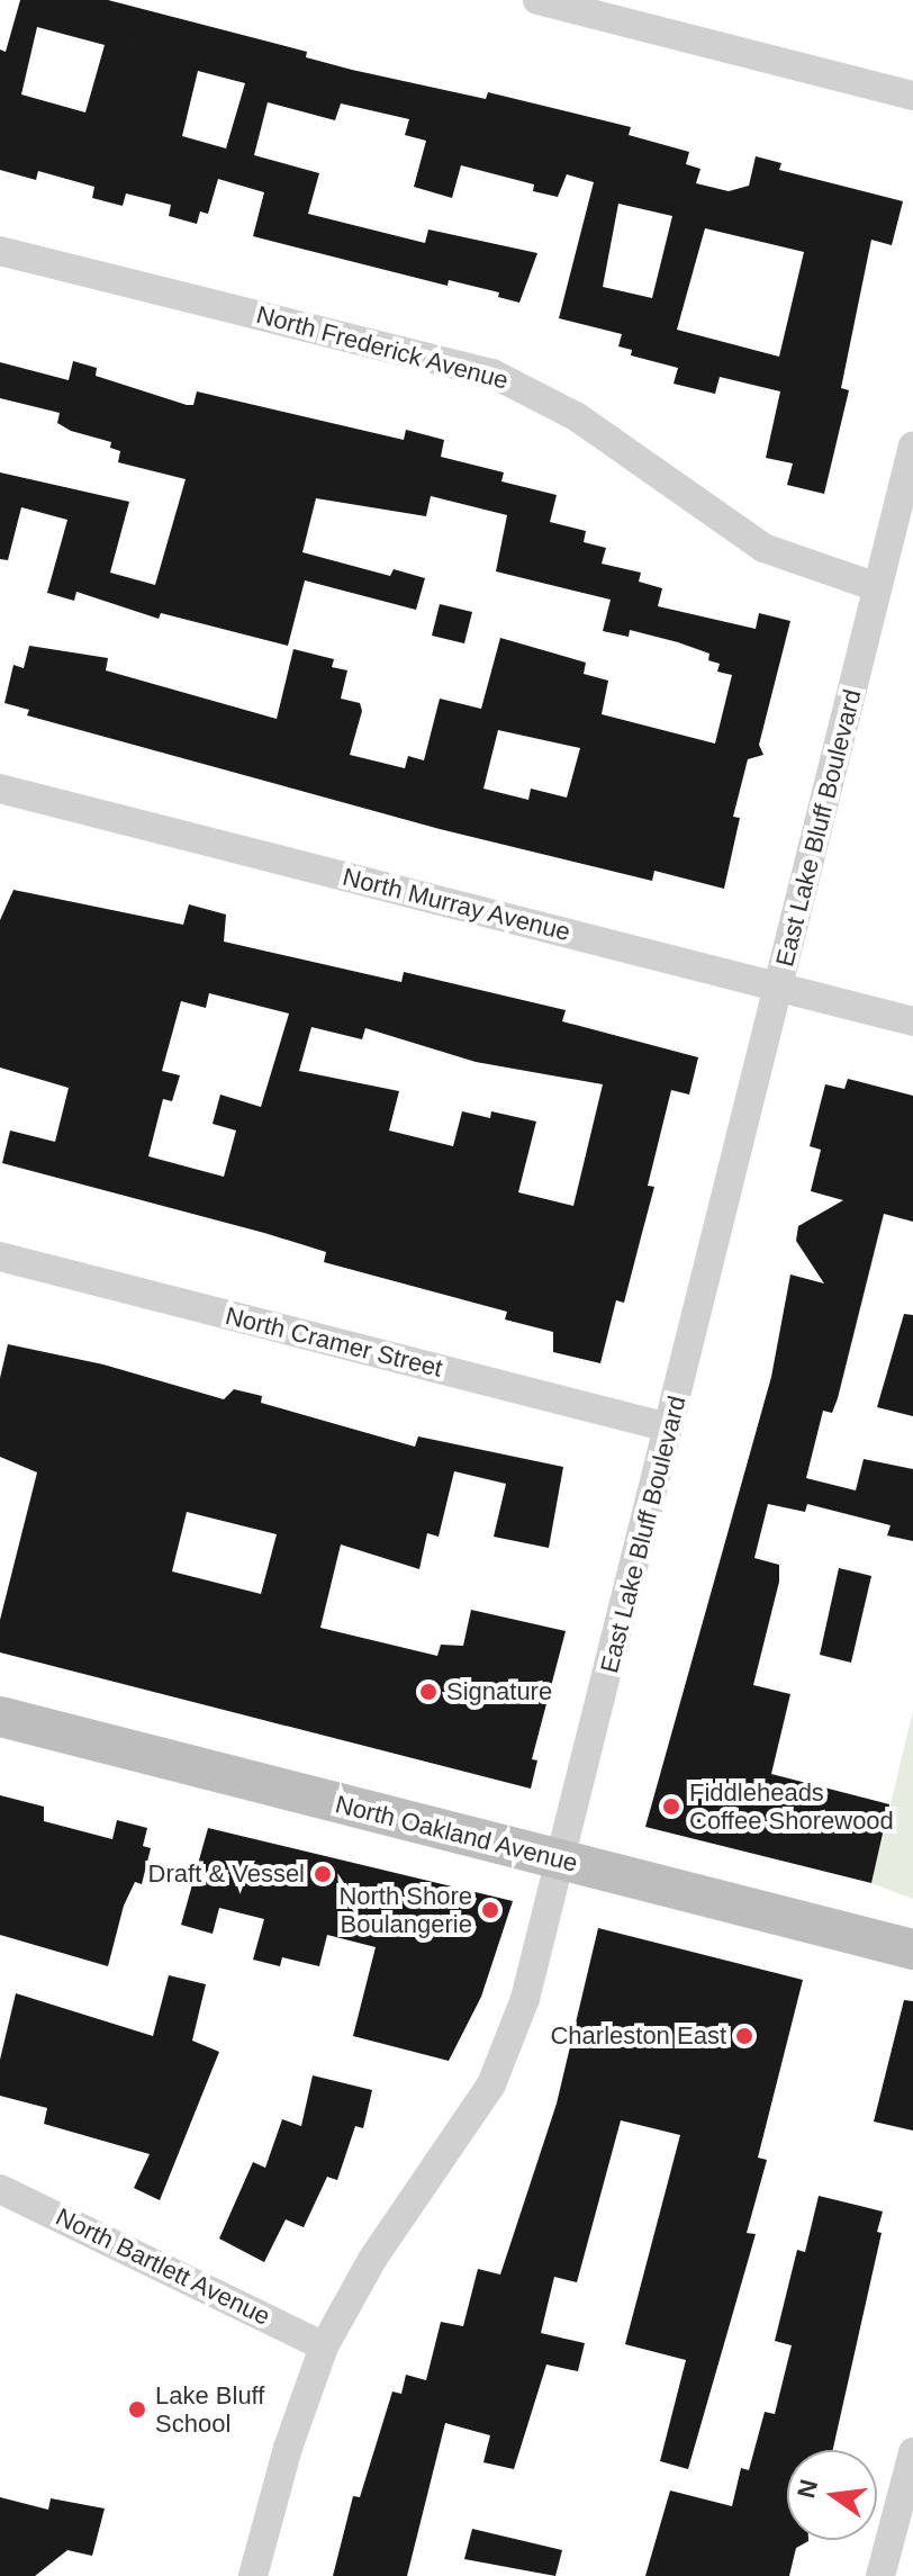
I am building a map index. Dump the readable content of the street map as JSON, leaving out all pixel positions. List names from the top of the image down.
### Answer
{
  "streets": {
    "main road": ["North Oakland Avenue"],
    "street": [
      "North Frederick Avenue",
      "East Lake Bluff Boulevard",
      "North Murray Avenue",
      "North Cramer Street",
      "North Bartlett Avenue"
    ]
  },
  "crossings": [
    ["North Frederick Avenue", "East Lake Bluff Boulevard"],
    ["East Lake Bluff Boulevard", "North Murray Avenue"],
    ["East Lake Bluff Boulevard", "North Cramer Street"],
    ["East Lake Bluff Boulevard", "North Oakland Avenue"],
    ["East Lake Bluff Boulevard", "North Bartlett Avenue"]
  ],
  "places": [
    "Signature",
    "Fiddleheads Coffee Shorewood",
    "Draft & Vessel",
    "North Shore Boulangerie",
    "Charleston East",
    "Lake Bluff School"
  ],
  "north": "left"
}
